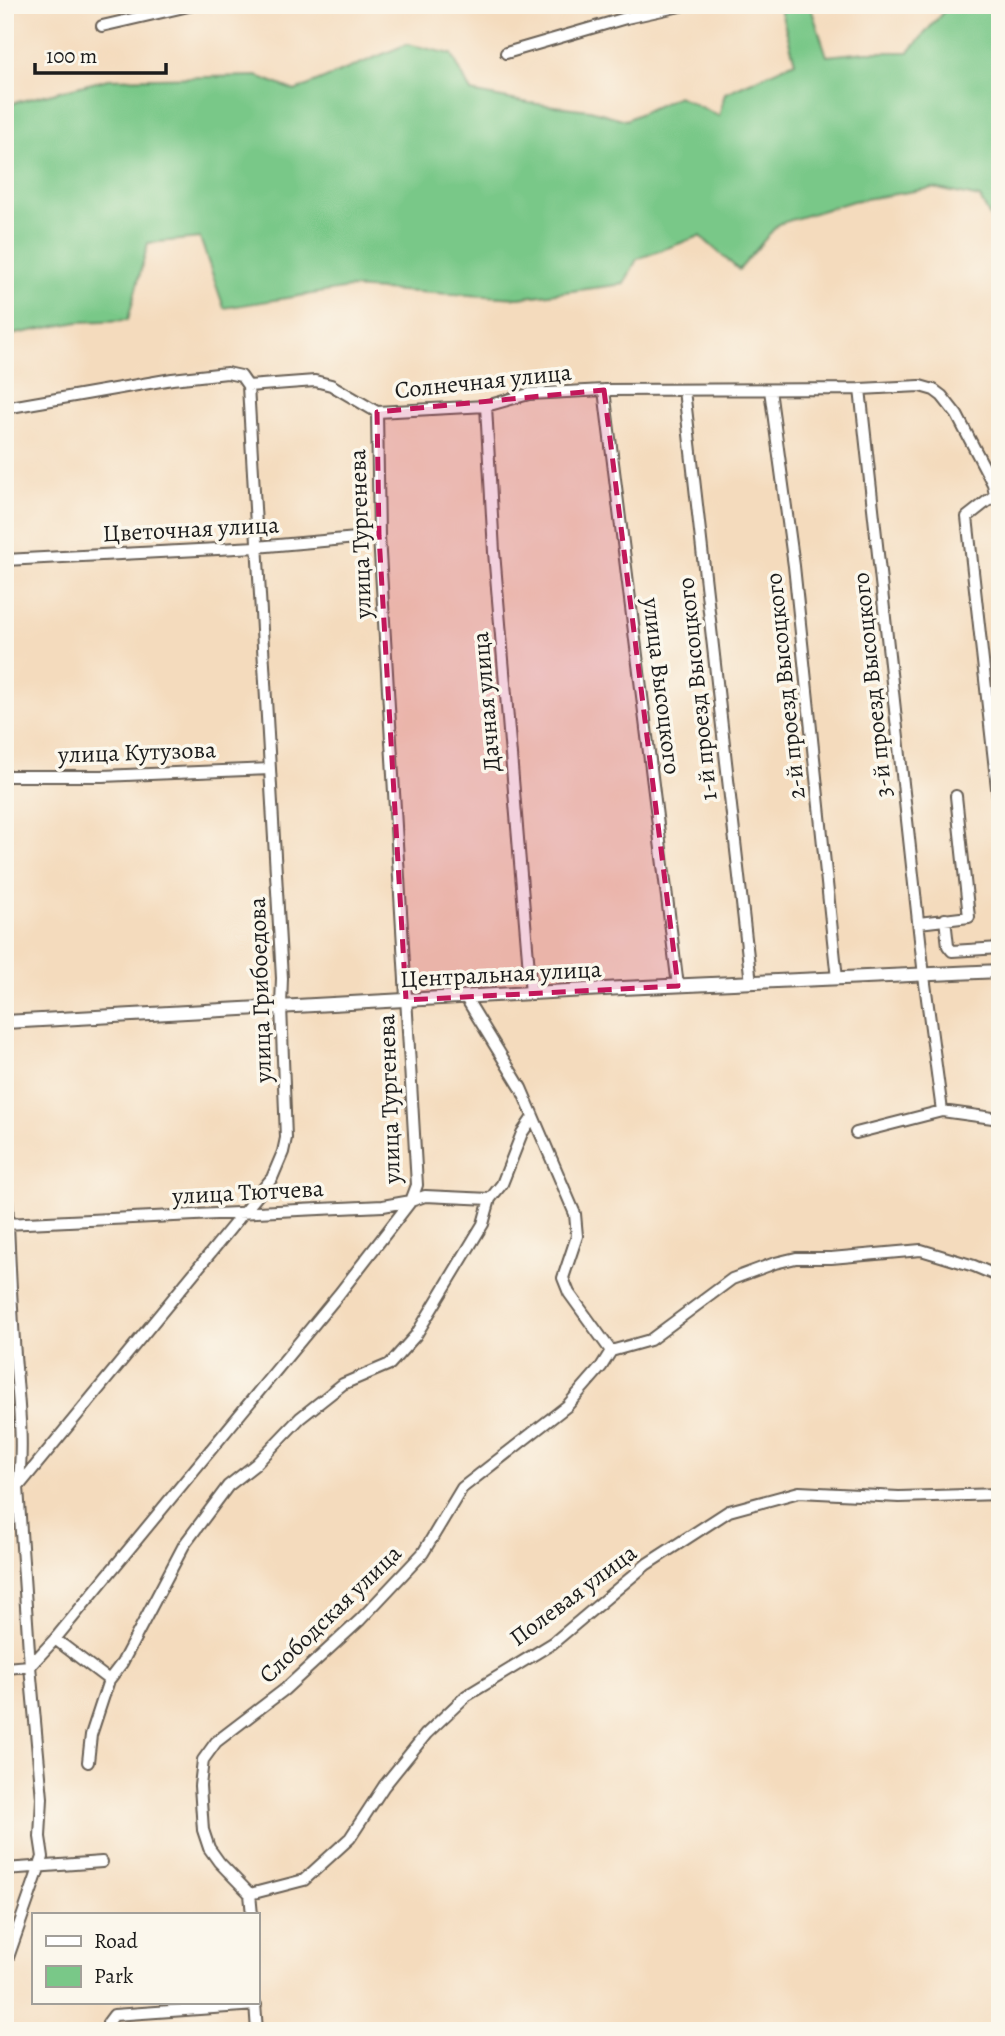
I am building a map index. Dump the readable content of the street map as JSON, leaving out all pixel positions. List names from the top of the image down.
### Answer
{
  "streets": {
    "street": [
      "Солнечная улица",
      "Цветочная улица",
      "улица Тургенева",
      "3-й проезд Высоцкого",
      "улица Высоцкого",
      "2-й проезд Высоцкого",
      "1-й проезд Высоцкого",
      "Дачная улица",
      "улица Кутузова",
      "Центральная улица",
      "улица Грибоедова",
      "улица Тютчева",
      "Полевая улица",
      "Слободская улица"
    ]
  },
  "crossings": [
    ["Солнечная улица", "улица Тургенева"],
    ["Солнечная улица", "улица Высоцкого"],
    ["Солнечная улица", "1-й проезд Высоцкого"],
    ["Солнечная улица", "Дачная улица"],
    ["Солнечная улица", "улица Грибоедова"],
    ["Цветочная улица", "улица Тургенева"],
    ["Цветочная улица", "улица Грибоедова"],
    ["улица Тургенева", "Центральная улица"],
    ["улица Тургенева", "улица Тютчева"],
    ["3-й проезд Высоцкого", "Центральная улица"],
    ["улица Высоцкого", "Центральная улица"],
    ["2-й проезд Высоцкого", "Центральная улица"],
    ["1-й проезд Высоцкого", "Центральная улица"],
    ["Дачная улица", "Центральная улица"],
    ["улица Кутузова", "улица Грибоедова"],
    ["Центральная улица", "улица Грибоедова"],
    ["улица Грибоедова", "улица Тютчева"],
    ["Полевая улица", "Слободская улица"]
  ],
  "legend": ["Road", "Park"],
  "scale_bar": "100 m"
}
